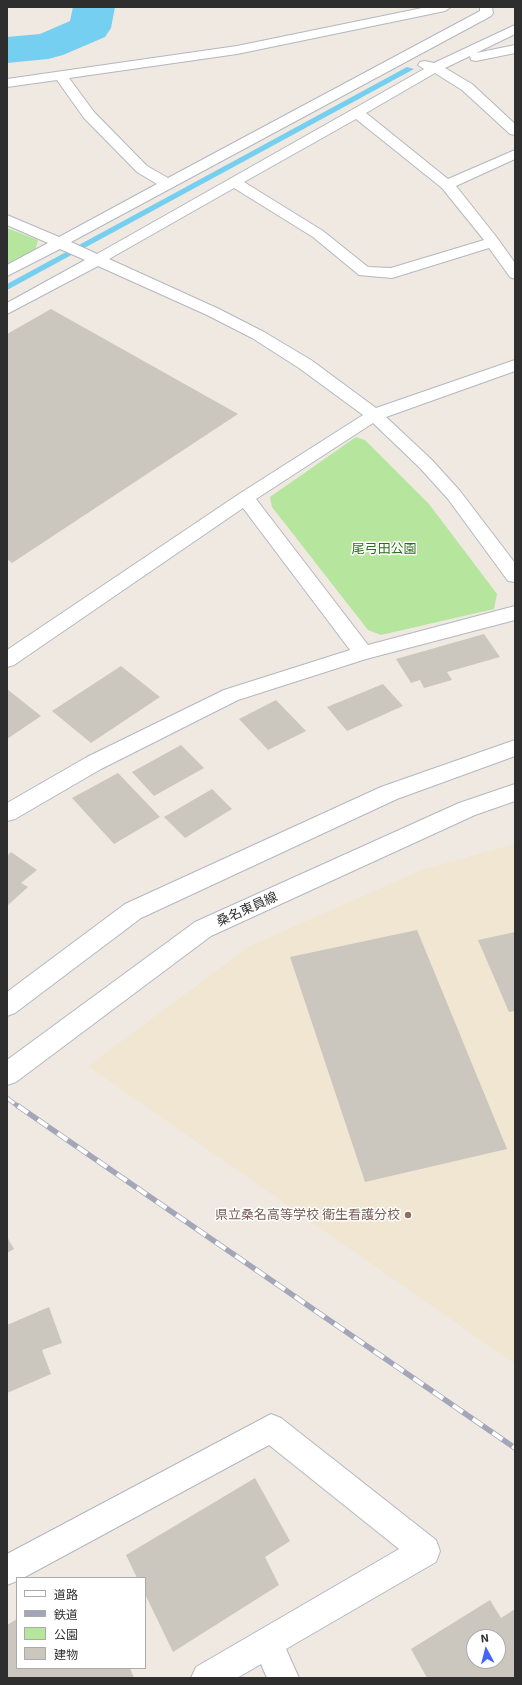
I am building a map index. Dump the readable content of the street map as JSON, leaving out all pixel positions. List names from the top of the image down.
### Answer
{
  "streets": {
    "street": ["桑名東員線"]
  },
  "parks": ["尾弓田公園"],
  "places": ["県立桑名高等学校 衛生看護分校"],
  "legend": [
    "道路",
    "鉄道",
    "公園",
    "建物"
  ],
  "north": "top"
}
